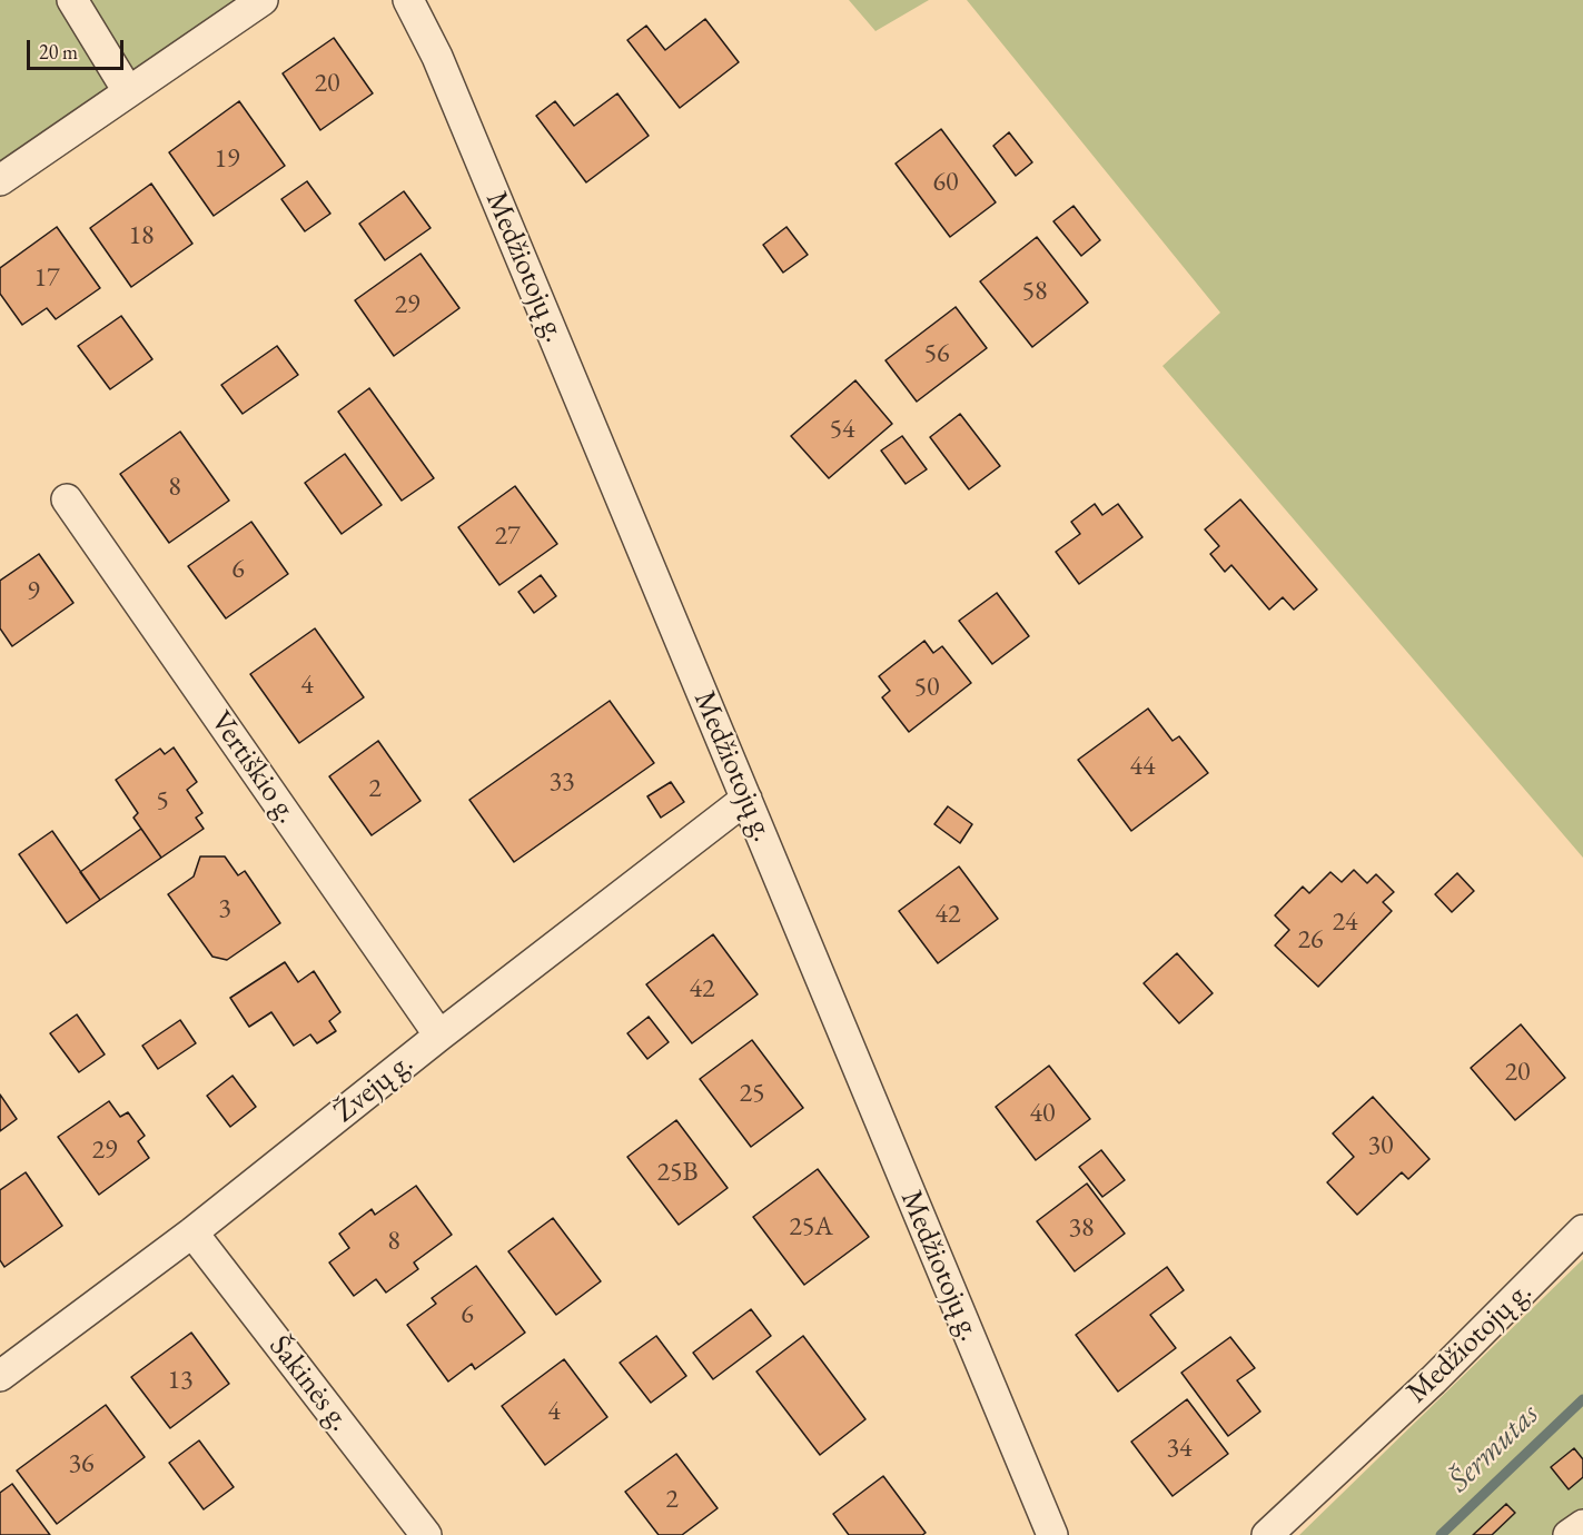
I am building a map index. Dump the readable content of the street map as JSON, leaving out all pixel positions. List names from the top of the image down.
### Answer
{
  "streets": {
    "street": [
      "Medžiotojų g.",
      "Vertiškio g.",
      "Žvejų g.",
      "Šakinės g."
    ]
  },
  "crossings": [
    ["Medžiotojų g.", "Žvejų g."],
    ["Vertiškio g.", "Žvejų g."],
    ["Žvejų g.", "Šakinės g."]
  ],
  "water": ["Šermutas"],
  "house_numbers": [
    "20",
    "19",
    "60",
    "18",
    "17",
    "58",
    "29",
    "56",
    "54",
    "8",
    "27",
    "6",
    "9",
    "4",
    "50",
    "44",
    "33",
    "2",
    "5",
    "3",
    "42",
    "24",
    "26",
    "42",
    "20",
    "25",
    "40",
    "30",
    "29",
    "25B",
    "25A",
    "38",
    "8",
    "6",
    "13",
    "4",
    "34",
    "36",
    "2"
  ],
  "scale_bar": "20 m"
}
